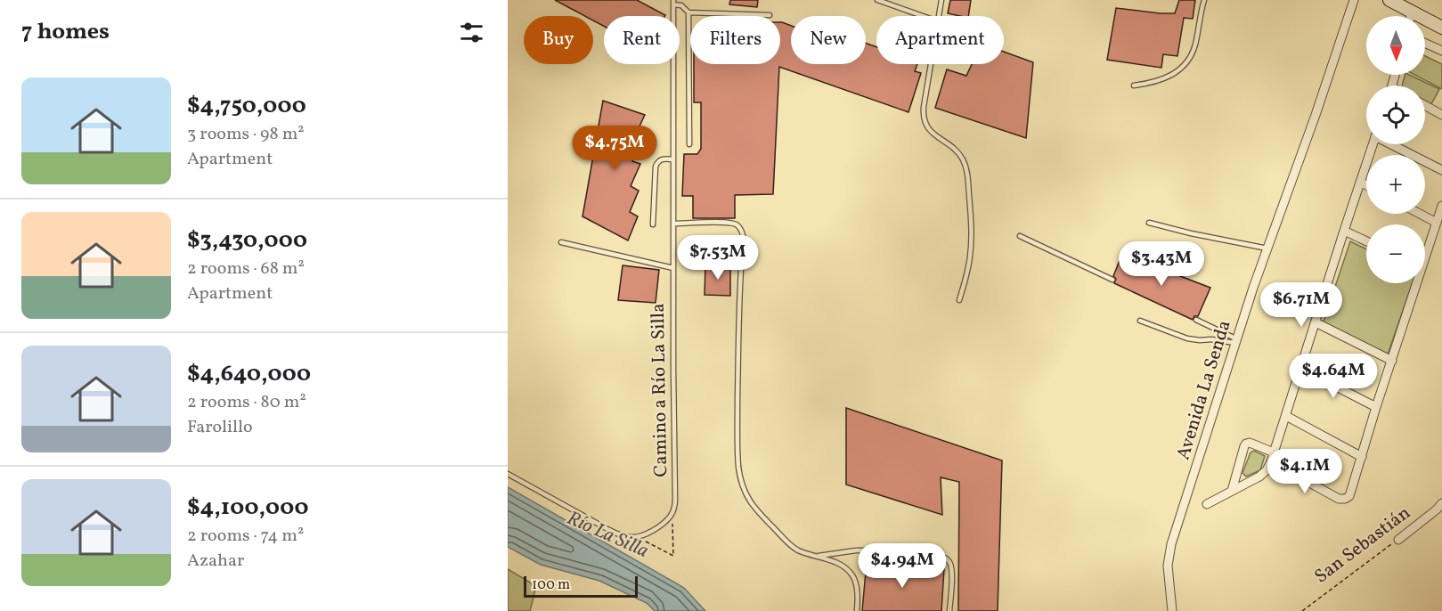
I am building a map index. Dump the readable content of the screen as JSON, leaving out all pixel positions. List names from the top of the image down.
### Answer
{
  "streets": {
    "street": ["Avenida La Senda", "San Sebastián"],
    "lane": ["Camino a Río La Silla"]
  },
  "water": ["Río La Silla"],
  "scale_bar": "100 m",
  "north": "bottom",
  "page": {
    "heading": "7 homes",
    "map_buttons": ["+", "−"],
    "chip": [
      "Buy",
      "Rent",
      "Filters",
      "New",
      "Apartment"
    ],
    "list": [
      {
        "name": "$4,750,000",
        "note": "3 rooms · 98 m² · Apartment"
      },
      {
        "name": "$3,430,000",
        "note": "2 rooms · 68 m² · Apartment"
      },
      {
        "name": "$4,640,000",
        "note": "2 rooms · 80 m² · Farolillo"
      },
      {
        "name": "$4,100,000",
        "note": "2 rooms · 74 m² · Azahar"
      }
    ],
    "price": [
      "$4.75M",
      "$7.53M",
      "$3.43M",
      "$6.71M",
      "$4.64M",
      "$4.1M",
      "$4.94M"
    ],
    "scale": "100 m"
  }
}
